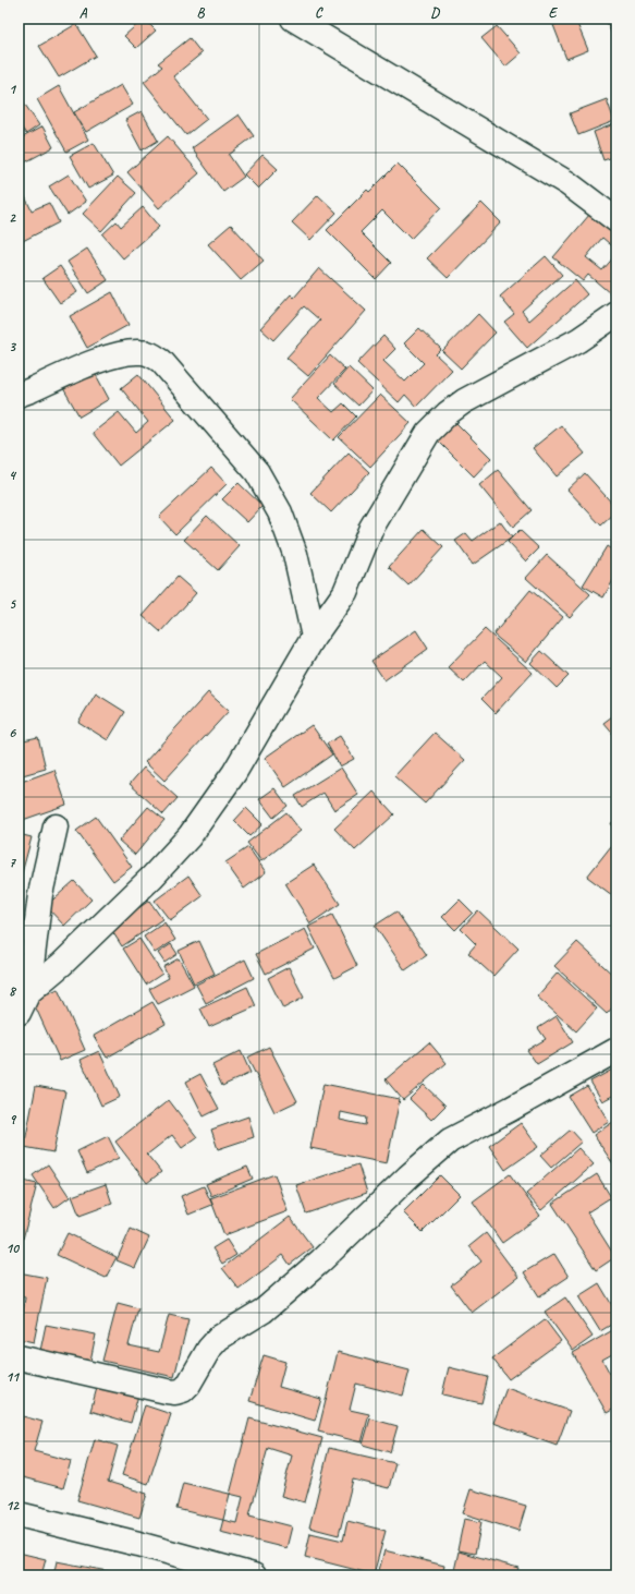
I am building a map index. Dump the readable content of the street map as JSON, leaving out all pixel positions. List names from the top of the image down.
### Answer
{
  "grid": {
    "columns": [
      "A",
      "B",
      "C",
      "D",
      "E"
    ],
    "rows": [
      "1",
      "2",
      "3",
      "4",
      "5",
      "6",
      "7",
      "8",
      "9",
      "10",
      "11",
      "12"
    ]
  }
}
